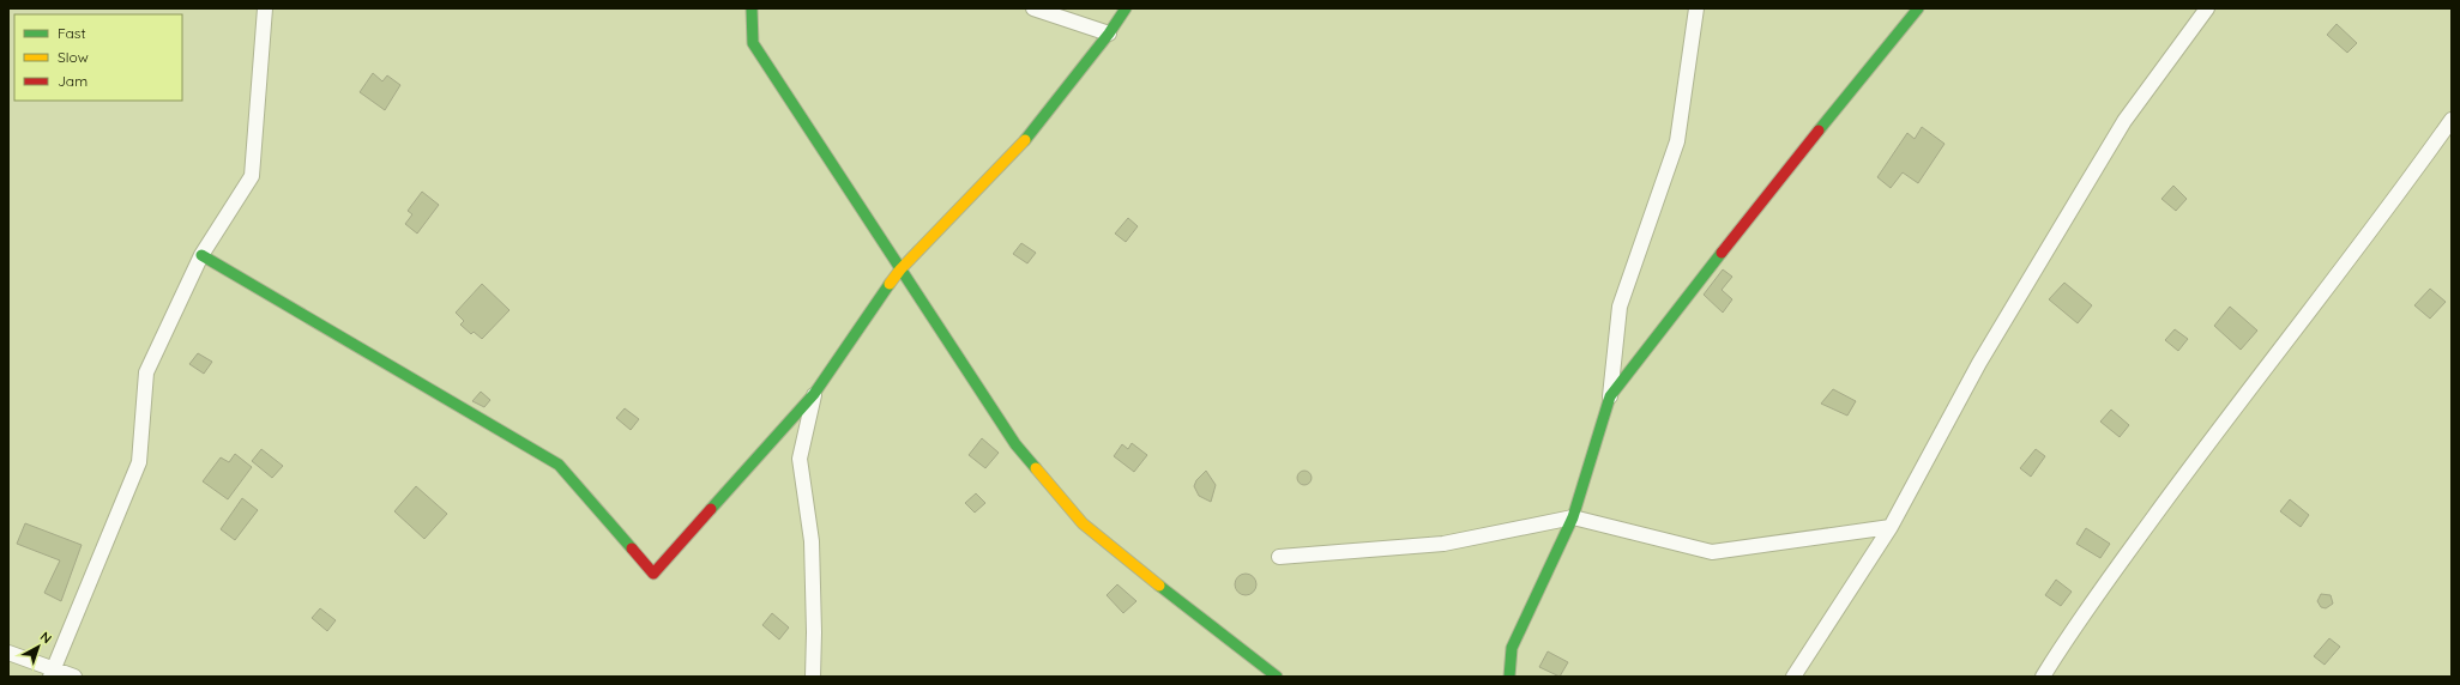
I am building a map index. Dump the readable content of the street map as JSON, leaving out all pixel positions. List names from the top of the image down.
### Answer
{
  "legend": ["Fast", "Slow", "Jam"],
  "north": "top right"
}
